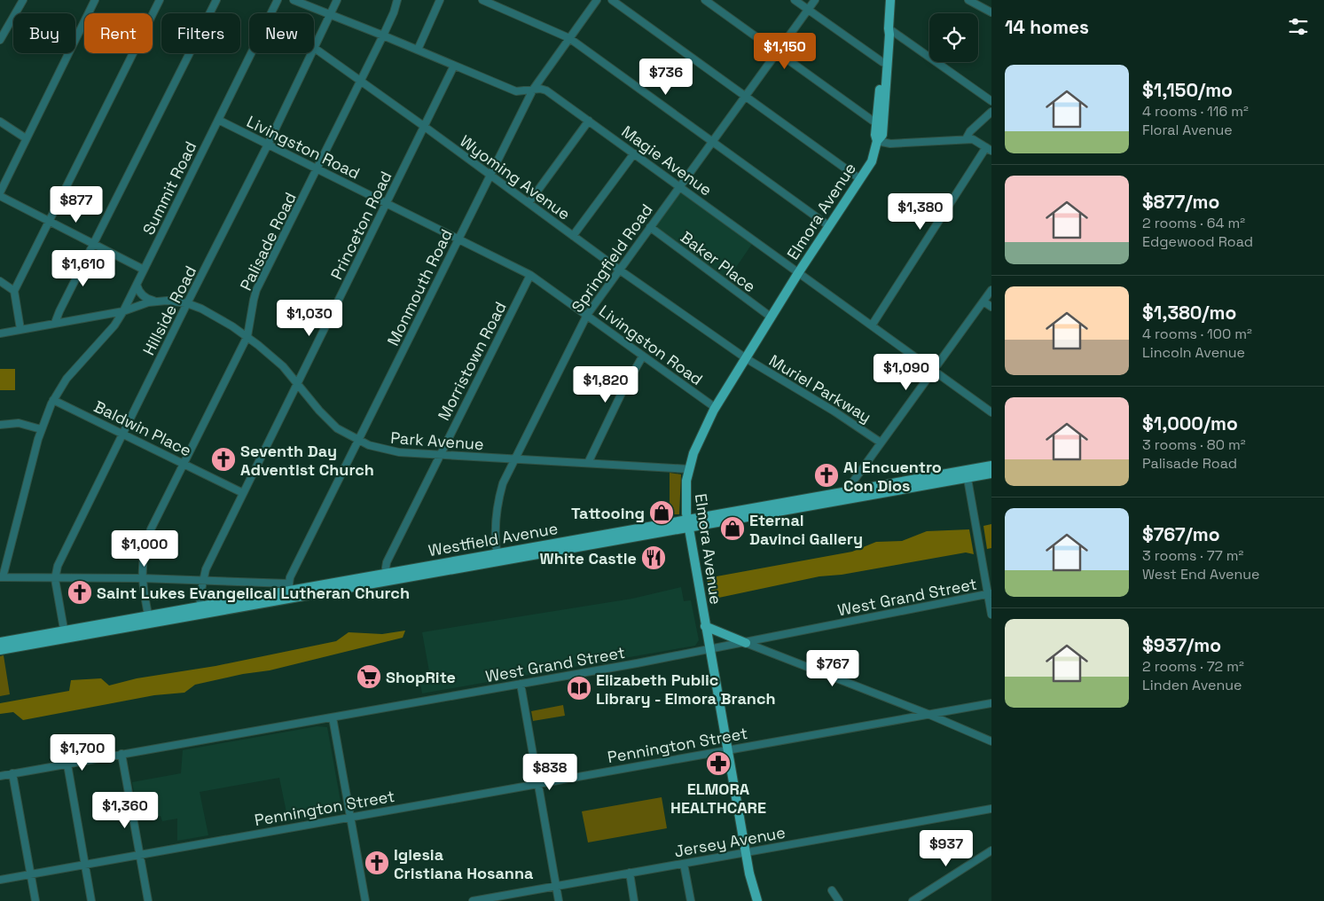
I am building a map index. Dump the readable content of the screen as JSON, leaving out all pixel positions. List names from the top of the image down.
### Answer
{
  "streets": {
    "main road": ["Elmora Avenue", "Westfield Avenue"],
    "street": [
      "Livingston Road",
      "Magie Avenue",
      "Wyoming Avenue",
      "Summit Road",
      "Princeton Road",
      "Palisade Road",
      "Springfield Road",
      "Baker Place",
      "Monmouth Road",
      "Hillside Road",
      "Morristown Road",
      "Muriel Parkway",
      "Baldwin Place",
      "Park Avenue",
      "West Grand Street",
      "Pennington Street",
      "Jersey Avenue"
    ]
  },
  "crossings": [
    ["Livingston Road", "Summit Road"],
    ["Livingston Road", "Elmora Avenue"],
    ["Livingston Road", "Princeton Road"],
    ["Livingston Road", "Palisade Road"],
    ["Livingston Road", "Springfield Road"],
    ["Livingston Road", "Monmouth Road"],
    ["Livingston Road", "Hillside Road"],
    ["Livingston Road", "Morristown Road"],
    ["Magie Avenue", "Elmora Avenue"],
    ["Magie Avenue", "Princeton Road"],
    ["Magie Avenue", "Palisade Road"],
    ["Magie Avenue", "Springfield Road"],
    ["Magie Avenue", "Monmouth Road"],
    ["Magie Avenue", "Hillside Road"],
    ["Wyoming Avenue", "Elmora Avenue"],
    ["Wyoming Avenue", "Princeton Road"],
    ["Wyoming Avenue", "Palisade Road"],
    ["Wyoming Avenue", "Springfield Road"],
    ["Wyoming Avenue", "Monmouth Road"],
    ["Wyoming Avenue", "Hillside Road"],
    ["Wyoming Avenue", "Muriel Parkway"],
    ["Summit Road", "Baldwin Place"],
    ["Summit Road", "Park Avenue"],
    ["Elmora Avenue", "Baker Place"],
    ["Elmora Avenue", "Muriel Parkway"],
    ["Elmora Avenue", "Park Avenue"],
    ["Elmora Avenue", "Westfield Avenue"],
    ["Elmora Avenue", "West Grand Street"],
    ["Elmora Avenue", "Pennington Street"],
    ["Elmora Avenue", "Jersey Avenue"],
    ["Princeton Road", "Baldwin Place"],
    ["Princeton Road", "Park Avenue"],
    ["Princeton Road", "Westfield Avenue"],
    ["Palisade Road", "Baldwin Place"],
    ["Palisade Road", "Park Avenue"],
    ["Palisade Road", "Westfield Avenue"],
    ["Springfield Road", "Baker Place"],
    ["Springfield Road", "Park Avenue"],
    ["Springfield Road", "Westfield Avenue"],
    ["Monmouth Road", "Park Avenue"],
    ["Monmouth Road", "Westfield Avenue"],
    ["Hillside Road", "Baldwin Place"],
    ["Hillside Road", "Park Avenue"],
    ["Hillside Road", "Westfield Avenue"],
    ["Morristown Road", "Park Avenue"],
    ["Morristown Road", "Westfield Avenue"]
  ],
  "places": {
    "church": [
      "Seventh Day Adventist Church",
      "Al Encuentro Con Dios",
      "Saint Lukes Evangelical Lutheran Church",
      "Iglesia Cristiana Hosanna"
    ],
    "shop": ["Tattooing", "Eternal Davinci Gallery"],
    "restaurant": ["White Castle"],
    "supermarket": ["ShopRite"],
    "library": ["Elizabeth Public Library - Elmora Branch"],
    "pharmacy": ["ELMORA HEALTHCARE"]
  },
  "page": {
    "heading": "14 homes",
    "chip": [
      "Buy",
      "Rent",
      "Filters",
      "New"
    ],
    "price": [
      "$1,150",
      "$736",
      "$877",
      "$1,380",
      "$1,610",
      "$1,030",
      "$1,090",
      "$1,820",
      "$1,000",
      "$767",
      "$1,700",
      "$838",
      "$1,360",
      "$937"
    ],
    "list": [
      {
        "name": "$1,150/mo",
        "note": "4 rooms · 116 m² · Floral Avenue"
      },
      {
        "name": "$877/mo",
        "note": "2 rooms · 64 m² · Edgewood Road"
      },
      {
        "name": "$1,380/mo",
        "note": "4 rooms · 100 m² · Lincoln Avenue"
      },
      {
        "name": "$1,000/mo",
        "note": "3 rooms · 80 m² · Palisade Road"
      },
      {
        "name": "$767/mo",
        "note": "3 rooms · 77 m² · West End Avenue"
      },
      {
        "name": "$937/mo",
        "note": "2 rooms · 72 m² · Linden Avenue"
      }
    ]
  }
}
